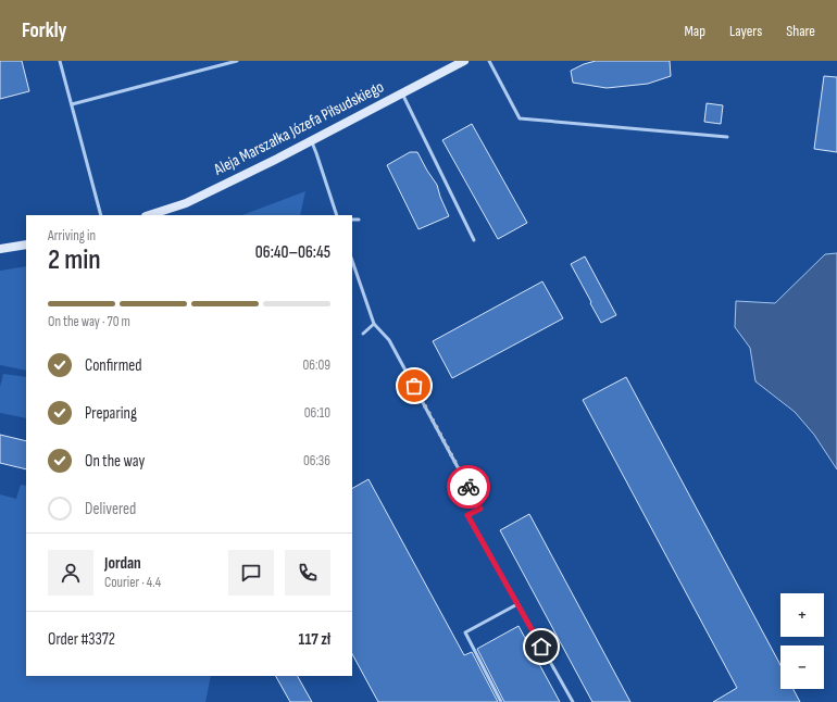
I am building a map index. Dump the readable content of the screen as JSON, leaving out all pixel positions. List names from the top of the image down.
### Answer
{
  "streets": {
    "street": ["Aleja Marszałka Józefa Piłsudskiego"]
  },
  "page": {
    "header": "Forkly",
    "nav": ["Map", "Layers", "Share"],
    "heading": ["2 min", "Arriving in", "06:40–06:45"],
    "panel": [
      "Jordan",
      "Courier · 4.4",
      "Order #3372",
      "117 zł"
    ],
    "bar": "On the way · 70 m",
    "list": [
      ["Confirmed", "06:09"],
      ["Preparing", "06:10"],
      ["On the way", "06:36"],
      "Delivered"
    ],
    "map_buttons": ["+", "−"]
  }
}
